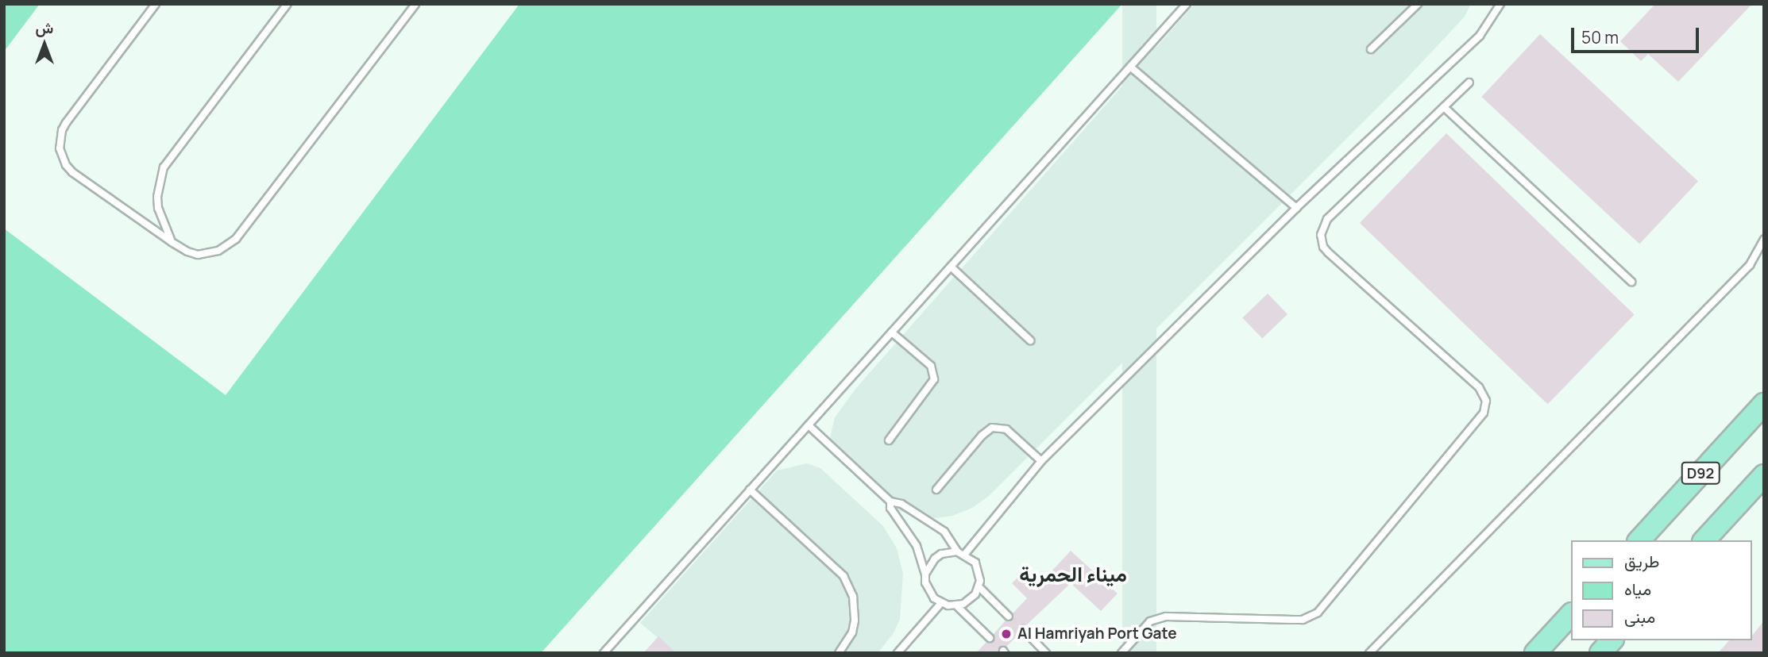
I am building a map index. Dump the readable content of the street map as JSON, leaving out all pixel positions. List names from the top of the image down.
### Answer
{
  "streets": {
    "main road": ["D92"]
  },
  "districts": ["ميناء الحمرية"],
  "places": ["Al Hamriyah Port Gate"],
  "legend": ["طريق", "مياه", "مبنى"],
  "scale_bar": "50 m",
  "north": "top"
}
